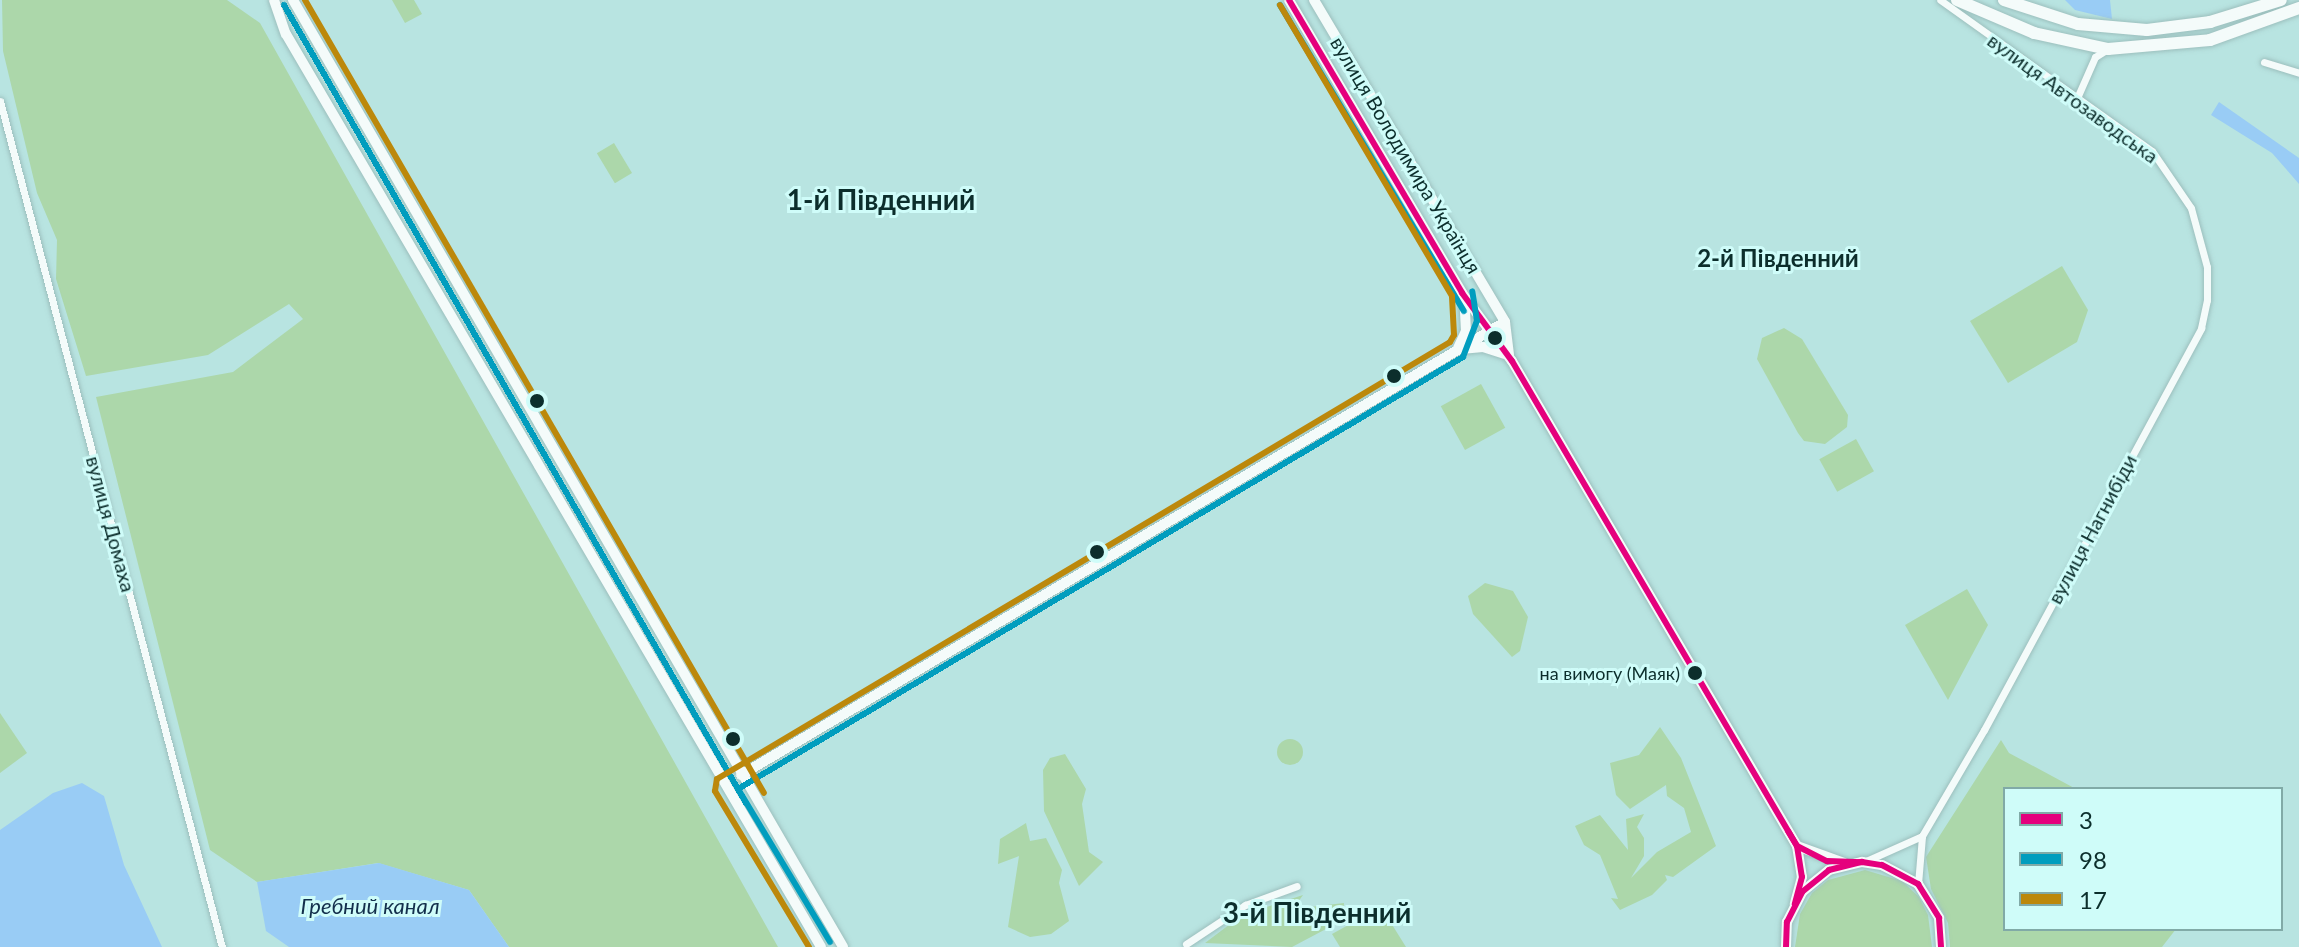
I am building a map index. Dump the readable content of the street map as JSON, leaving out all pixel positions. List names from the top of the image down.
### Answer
{
  "streets": {
    "main road": ["вулиця Автозаводська"],
    "street": ["вулиця Володимира Українця", "вулиця Домаха", "вулиця Нагнибіди"]
  },
  "crossings": [
    ["вулиця Автозаводська", "вулиця Нагнибіди"]
  ],
  "districts": ["1-й Південний", "2-й Південний", "3-й Південний"],
  "water": ["Гребний канал"],
  "places": ["на вимогу (Маяк)"],
  "lines": ["transit line 3", "transit line 17", "transit line 98"],
  "legend": ["3", "98", "17"]
}
